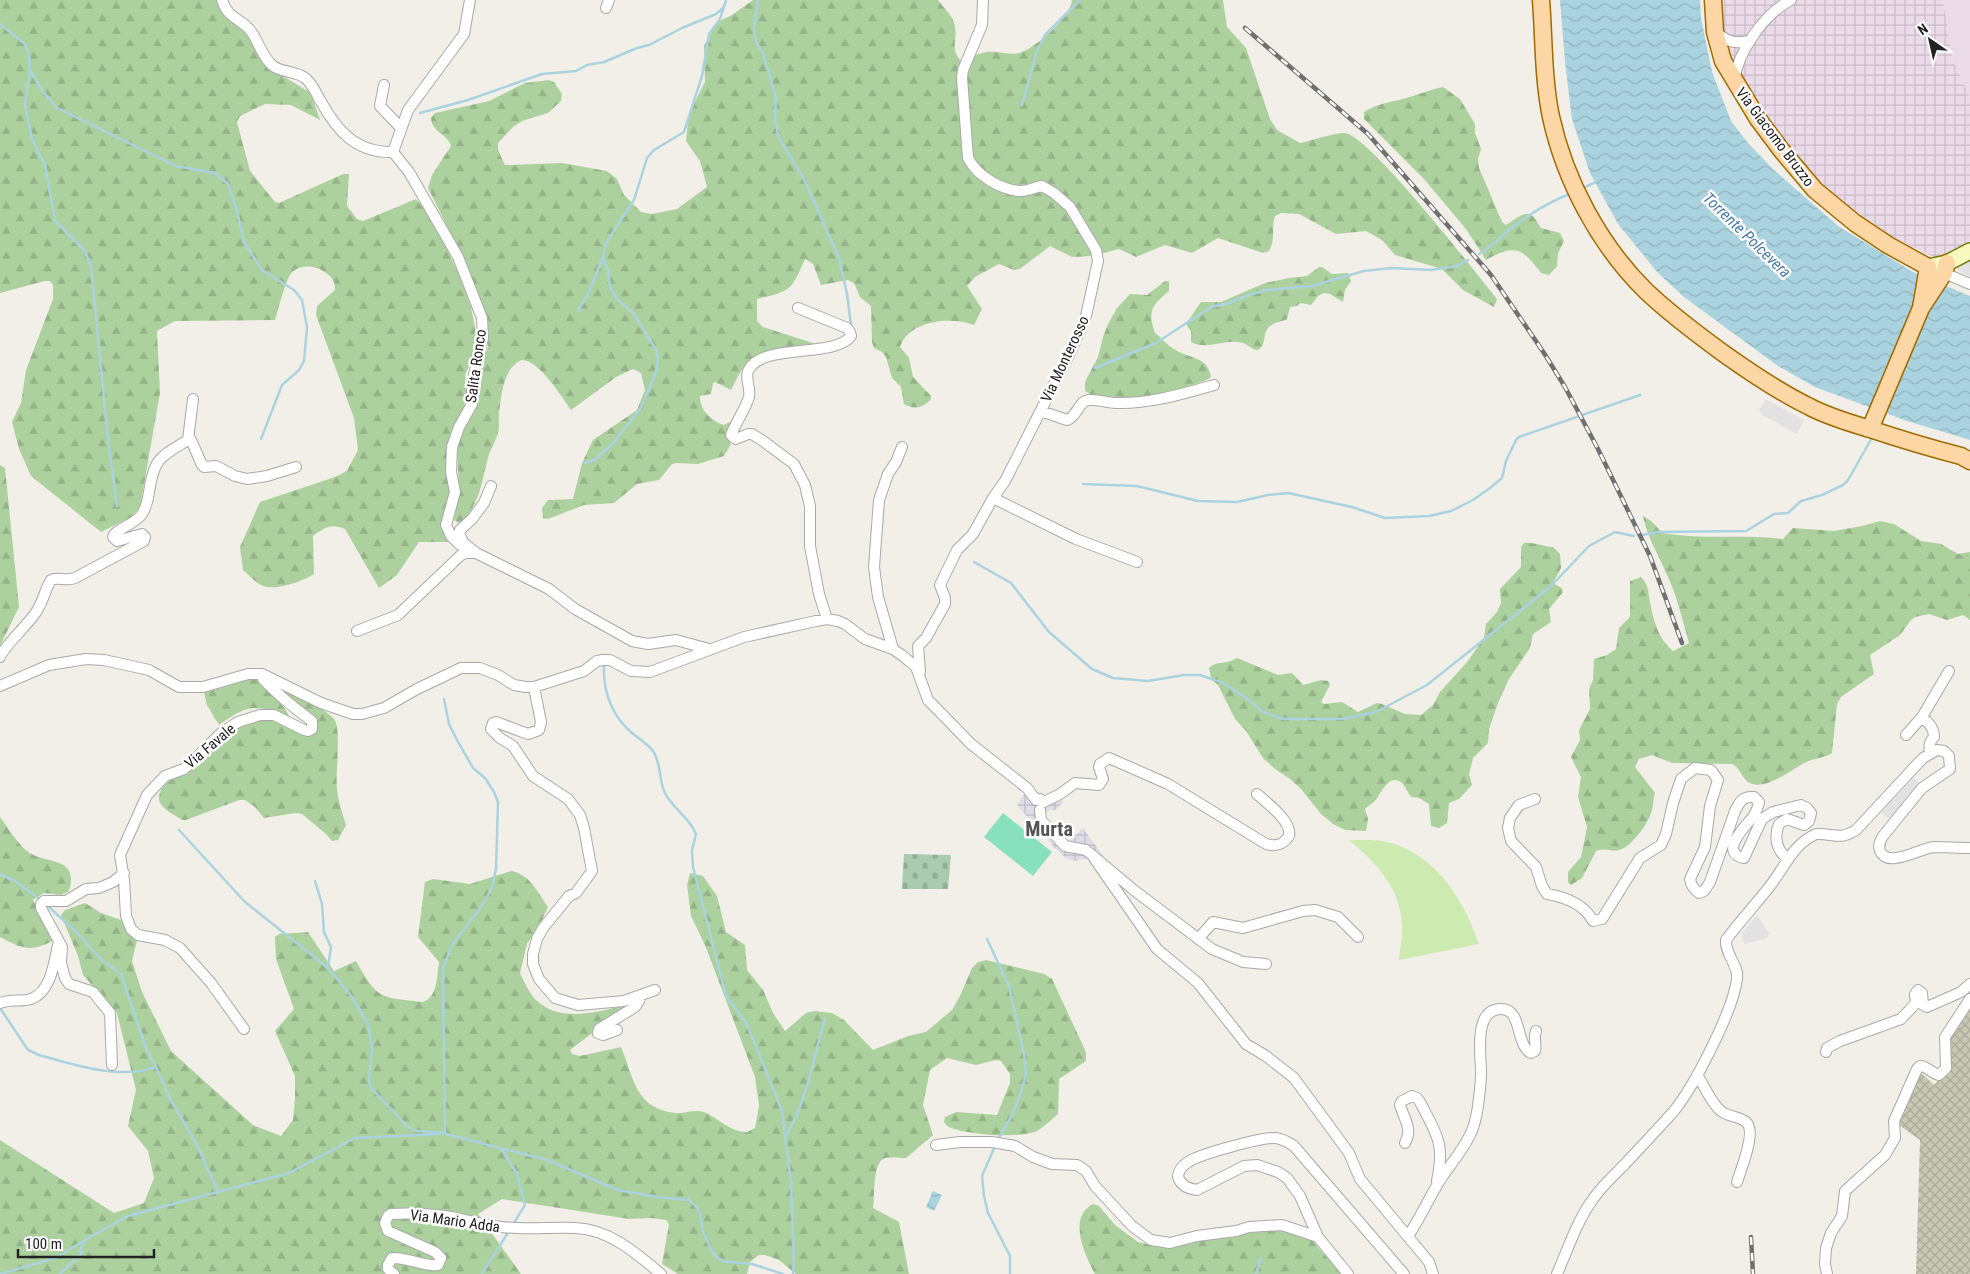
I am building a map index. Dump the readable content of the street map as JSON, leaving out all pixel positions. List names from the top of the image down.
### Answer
{
  "streets": {
    "main road": ["Via Giacomo Bruzzo"],
    "street": [
      "Via Monterosso",
      "Salita Ronco",
      "Via Favale",
      "Via Mario Adda"
    ]
  },
  "districts": ["Murta"],
  "water": ["Torrente Polcevera"],
  "scale_bar": "100 m",
  "north": "top left"
}
